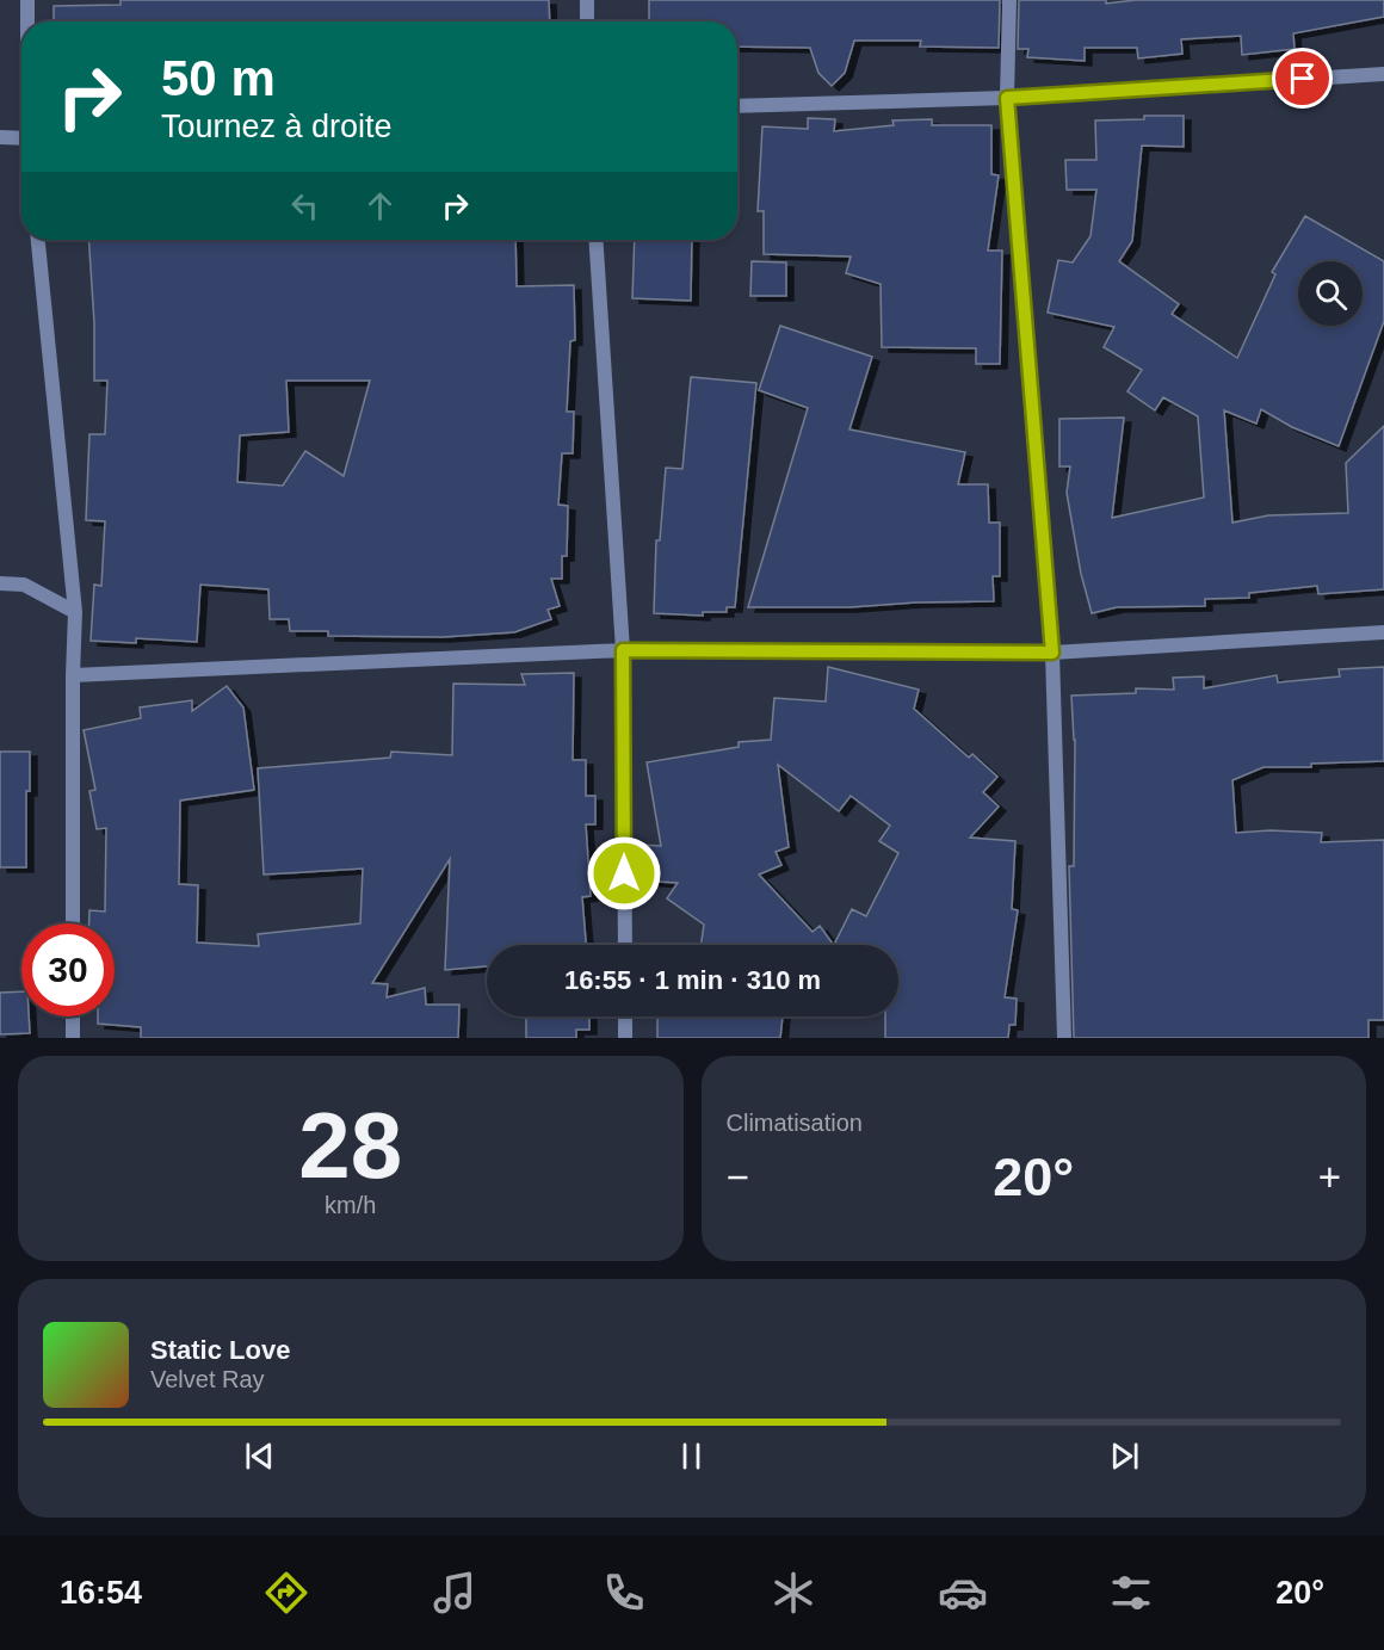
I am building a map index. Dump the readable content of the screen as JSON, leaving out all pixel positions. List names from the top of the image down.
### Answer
{
  "page": {
    "turn": ["50 m", "Tournez à droite"],
    "limit": "30",
    "trip": "16:55 · 1 min · 310 m",
    "tile": [
      ["28", "km/h"],
      "Climatisation"
    ],
    "heat": ["−", "20°", "+"],
    "song": ["Static Love", "Velvet Ray"],
    "tabs": ["16:54", "20°"]
  }
}
